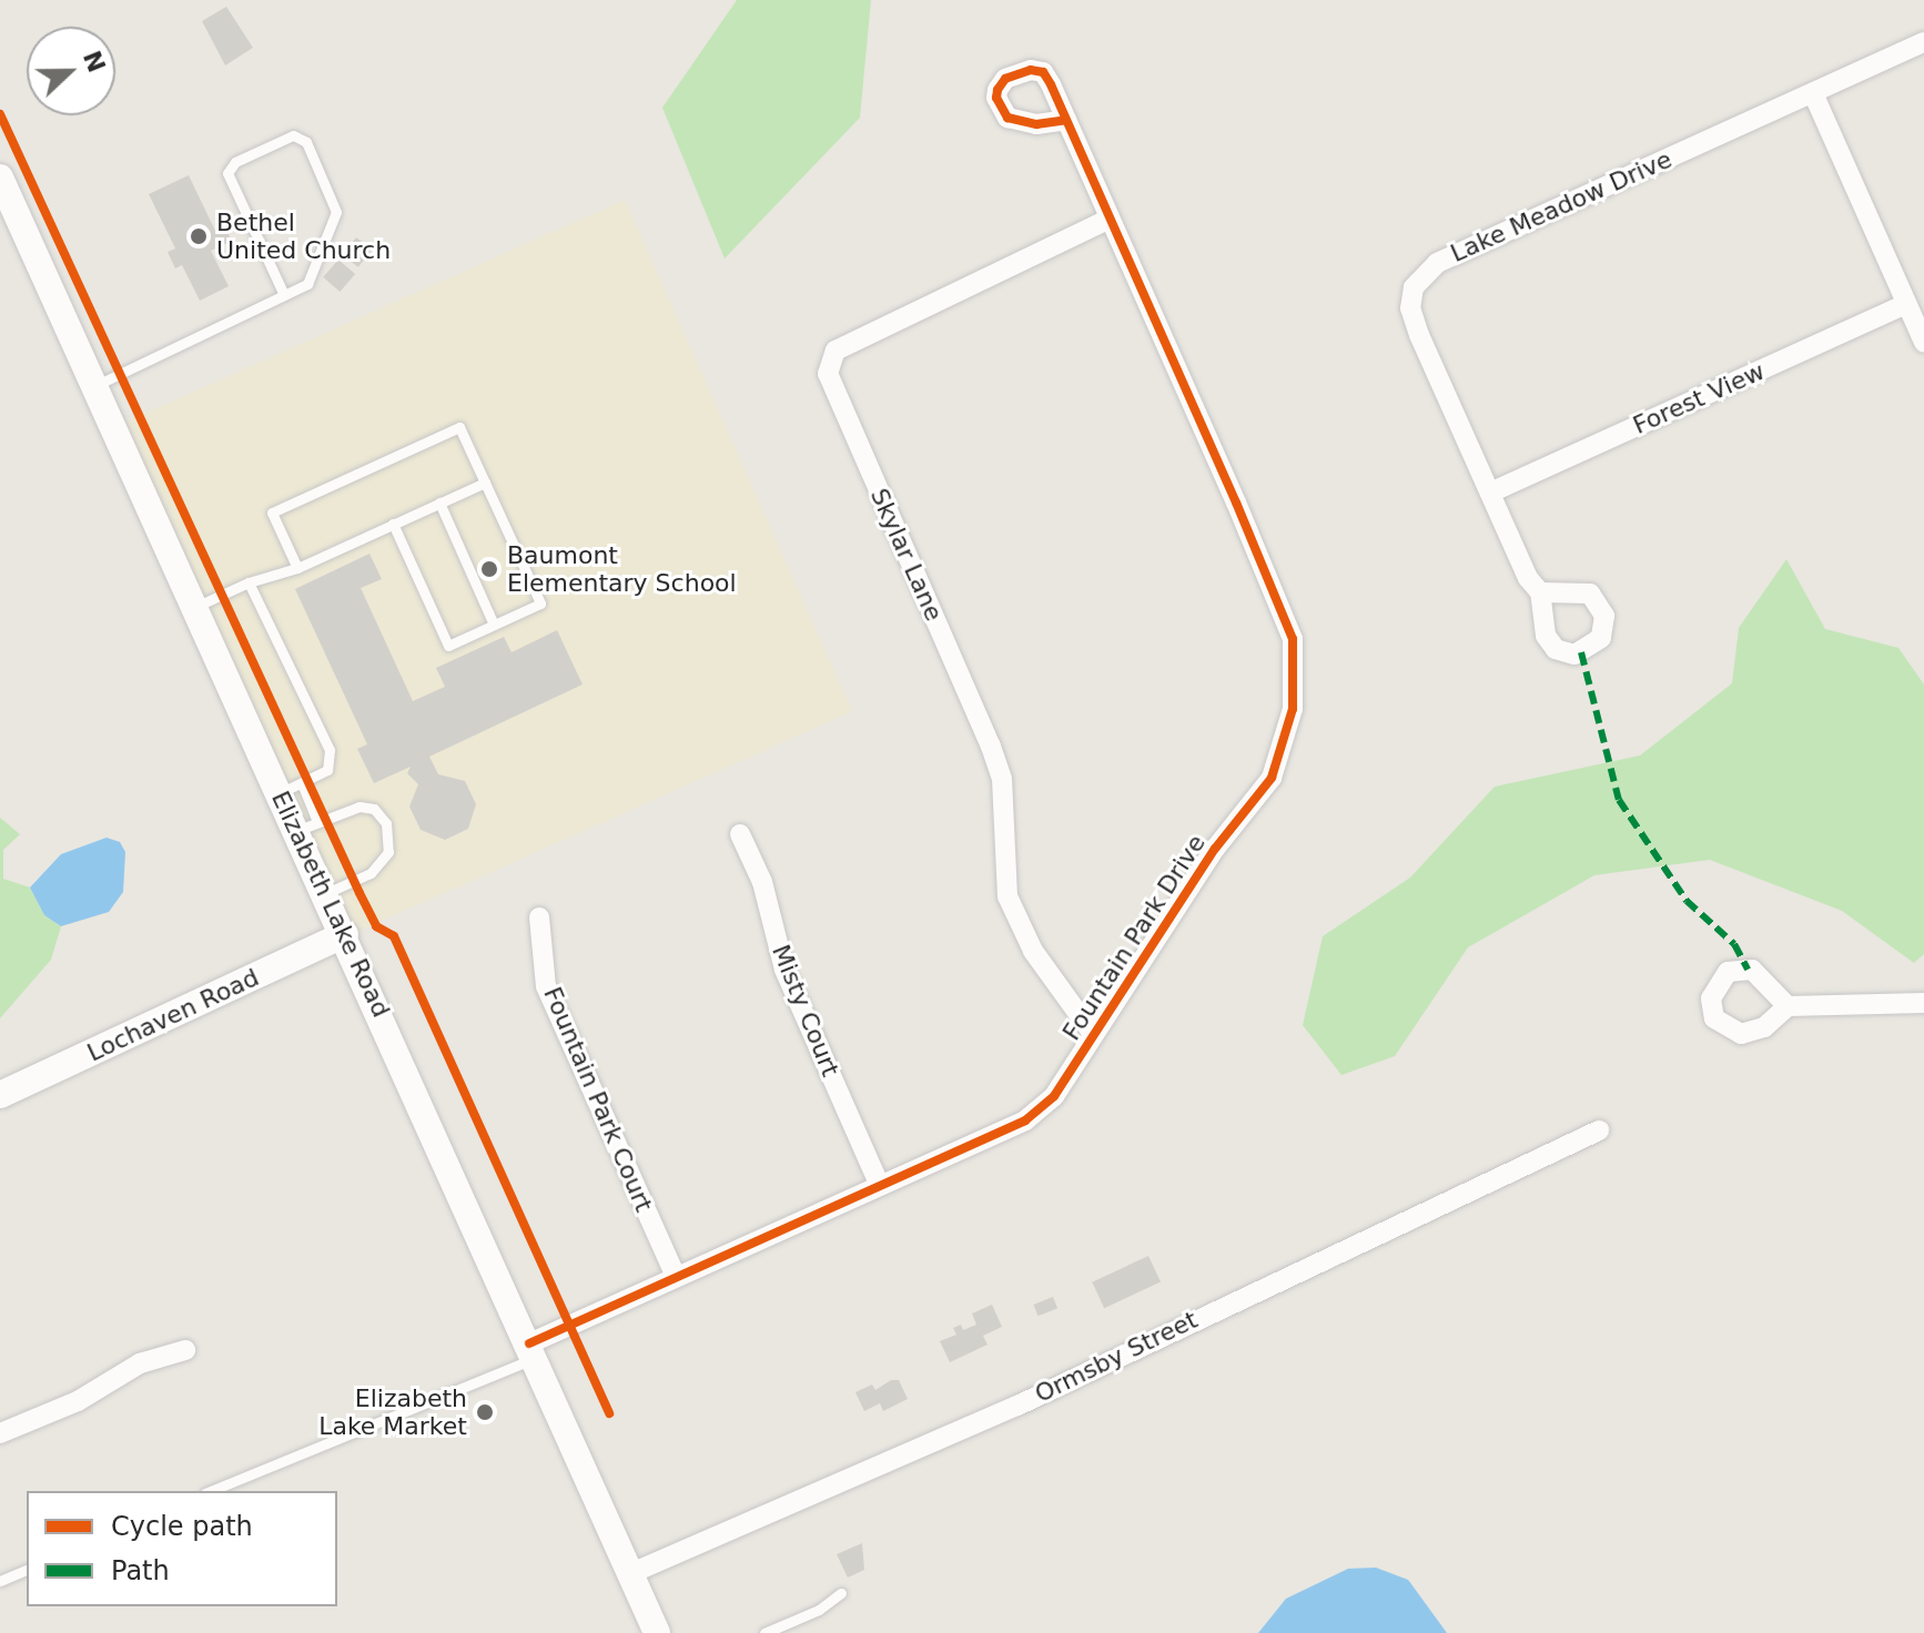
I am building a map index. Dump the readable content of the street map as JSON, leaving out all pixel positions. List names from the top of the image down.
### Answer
{
  "streets": {
    "street": [
      "Lake Meadow Drive",
      "Forest View",
      "Skylar Lane",
      "Elizabeth Lake Road",
      "Fountain Park Drive",
      "Misty Court",
      "Lochaven Road",
      "Fountain Park Court",
      "Ormsby Street"
    ]
  },
  "crossings": [
    ["Lake Meadow Drive", "Forest View"],
    ["Skylar Lane", "Fountain Park Drive"],
    ["Elizabeth Lake Road", "Fountain Park Drive"],
    ["Elizabeth Lake Road", "Lochaven Road"],
    ["Elizabeth Lake Road", "Ormsby Street"],
    ["Fountain Park Drive", "Misty Court"],
    ["Fountain Park Drive", "Fountain Park Court"]
  ],
  "places": ["Bethel United Church", "Baumont Elementary School", "Elizabeth Lake Market"],
  "legend": ["Cycle path", "Path"],
  "north": "right"
}
